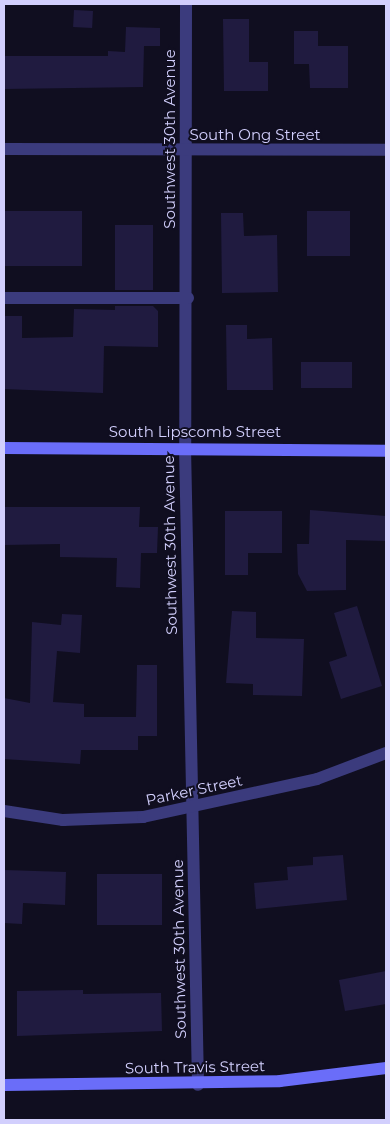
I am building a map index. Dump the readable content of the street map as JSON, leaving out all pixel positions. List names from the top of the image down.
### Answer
{
  "streets": {
    "street": [
      "South Ong Street",
      "Southwest 30th Avenue",
      "South Lipscomb Street",
      "Parker Street",
      "South Travis Street"
    ]
  },
  "crossings": [
    ["South Ong Street", "Southwest 30th Avenue"],
    ["Southwest 30th Avenue", "South Lipscomb Street"],
    ["Southwest 30th Avenue", "Parker Street"],
    ["Southwest 30th Avenue", "South Travis Street"]
  ]
}
